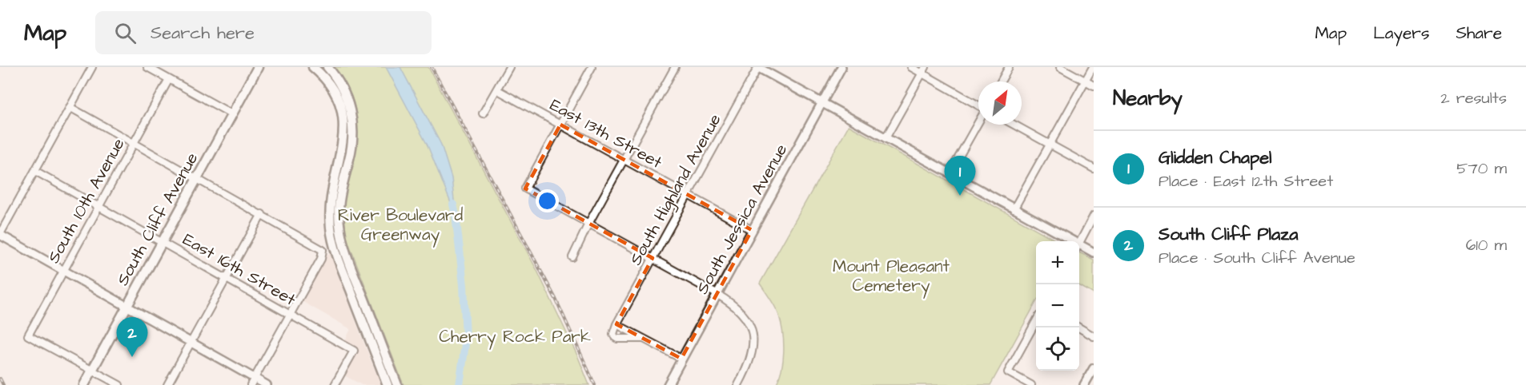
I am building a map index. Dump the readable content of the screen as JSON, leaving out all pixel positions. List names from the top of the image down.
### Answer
{
  "streets": {
    "main road": ["South Cliff Avenue"],
    "street": [
      "East 13th Street",
      "South Highland Avenue",
      "South 10th Avenue",
      "South Jessica Avenue",
      "East 16th Street"
    ]
  },
  "crossings": [
    ["East 13th Street", "South Highland Avenue"],
    ["East 13th Street", "South Jessica Avenue"],
    ["South 10th Avenue", "South Cliff Avenue"],
    ["South 10th Avenue", "East 16th Street"],
    ["South Cliff Avenue", "East 16th Street"]
  ],
  "parks": ["River Boulevard Greenway", "Mount Pleasant Cemetery", "Cherry Rock Park"],
  "north": "top right",
  "page": {
    "header": "Map",
    "search": "Search here",
    "nav": ["Map", "Layers", "Share"],
    "heading": ["Nearby", "2 results"],
    "list": [
      {
        "mark": "1",
        "name": "Glidden Chapel",
        "note": "Place · East 12th Street",
        "value": "570 m"
      },
      {
        "mark": "2",
        "name": "South Cliff Plaza",
        "note": "Place · South Cliff Avenue",
        "value": "610 m"
      }
    ],
    "pins": ["1", "2"],
    "map_buttons": ["+", "−"]
  }
}
